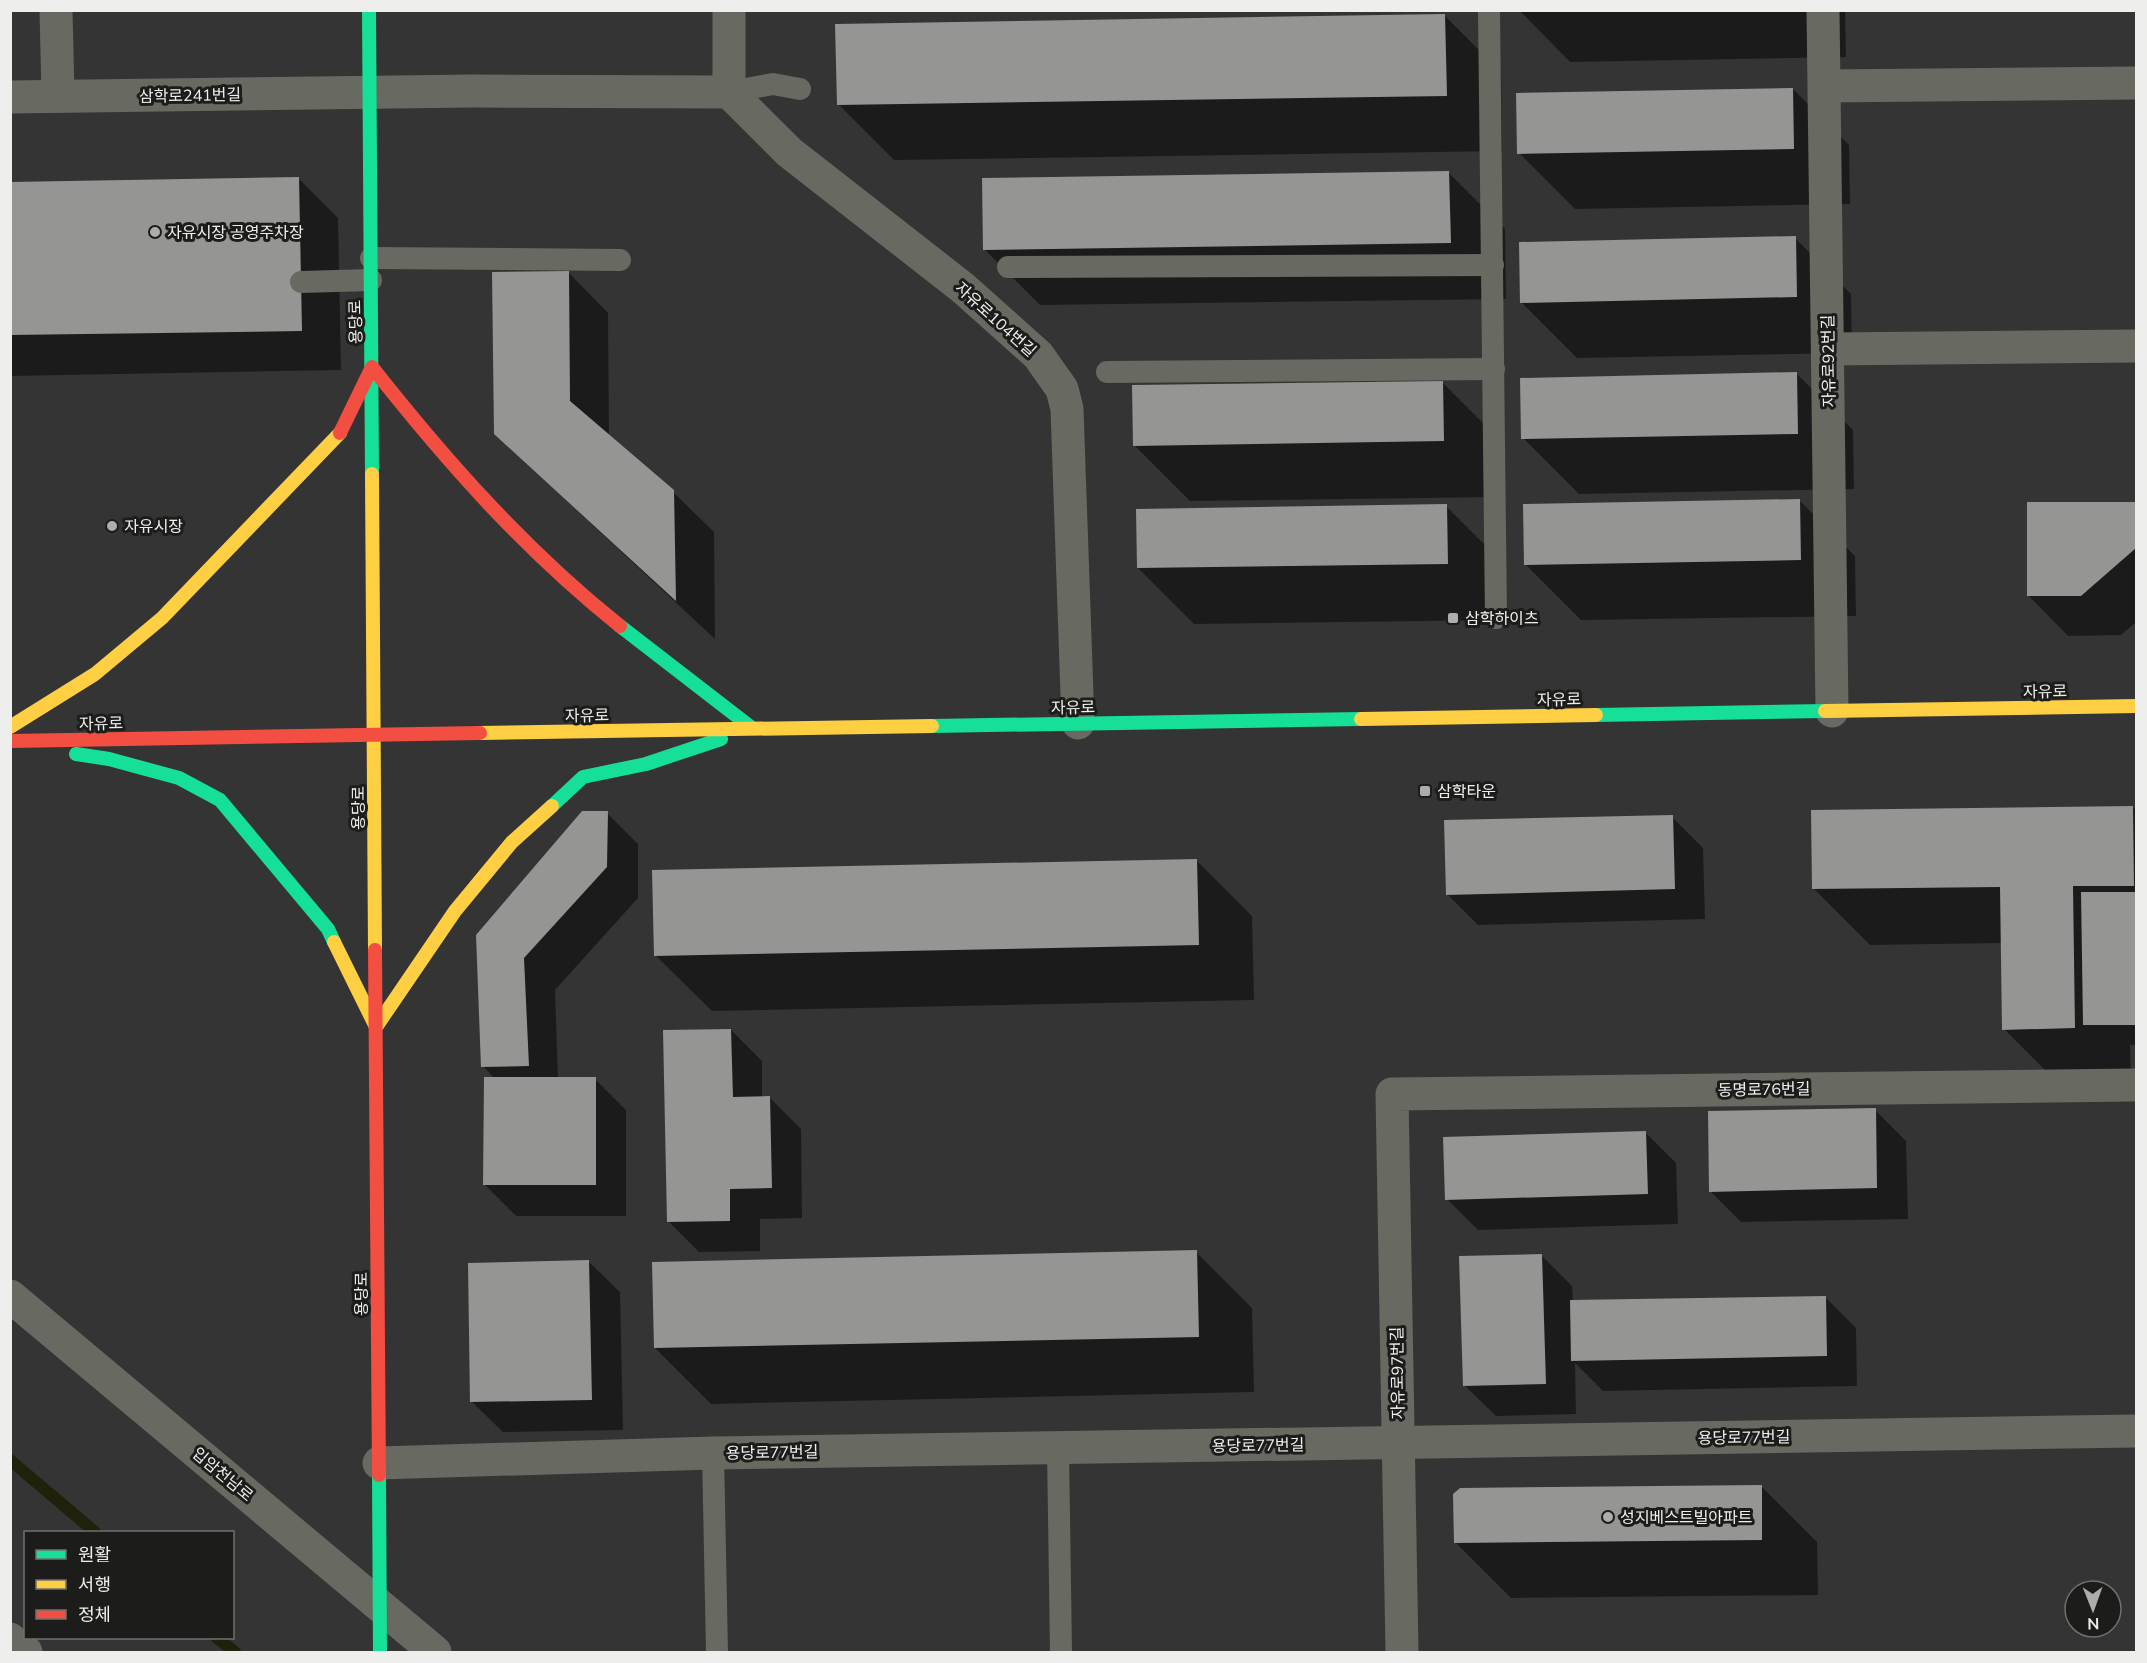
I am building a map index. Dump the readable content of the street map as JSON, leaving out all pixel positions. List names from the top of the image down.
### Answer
{
  "streets": {
    "street": [
      "삼학로241번길",
      "자유로104번길",
      "용당로",
      "자유로92번길",
      "자유로",
      "동명로76번길",
      "자유로97번길",
      "용당로77번길",
      "입암천남로"
    ]
  },
  "crossings": [
    ["삼학로241번길", "자유로104번길"],
    ["삼학로241번길", "용당로"],
    ["자유로104번길", "자유로"],
    ["용당로", "자유로"],
    ["용당로", "용당로77번길"],
    ["용당로", "입암천남로"],
    ["자유로92번길", "자유로"],
    ["동명로76번길", "자유로97번길"],
    ["자유로97번길", "용당로77번길"]
  ],
  "places": {
    "other": ["자유시장 공영주차장", "자유시장", "성지베스트빌아파트"],
    "transit": ["삼학하이츠", "삼학타운"]
  },
  "legend": ["원활", "서행", "정체"],
  "north": "bottom"
}
